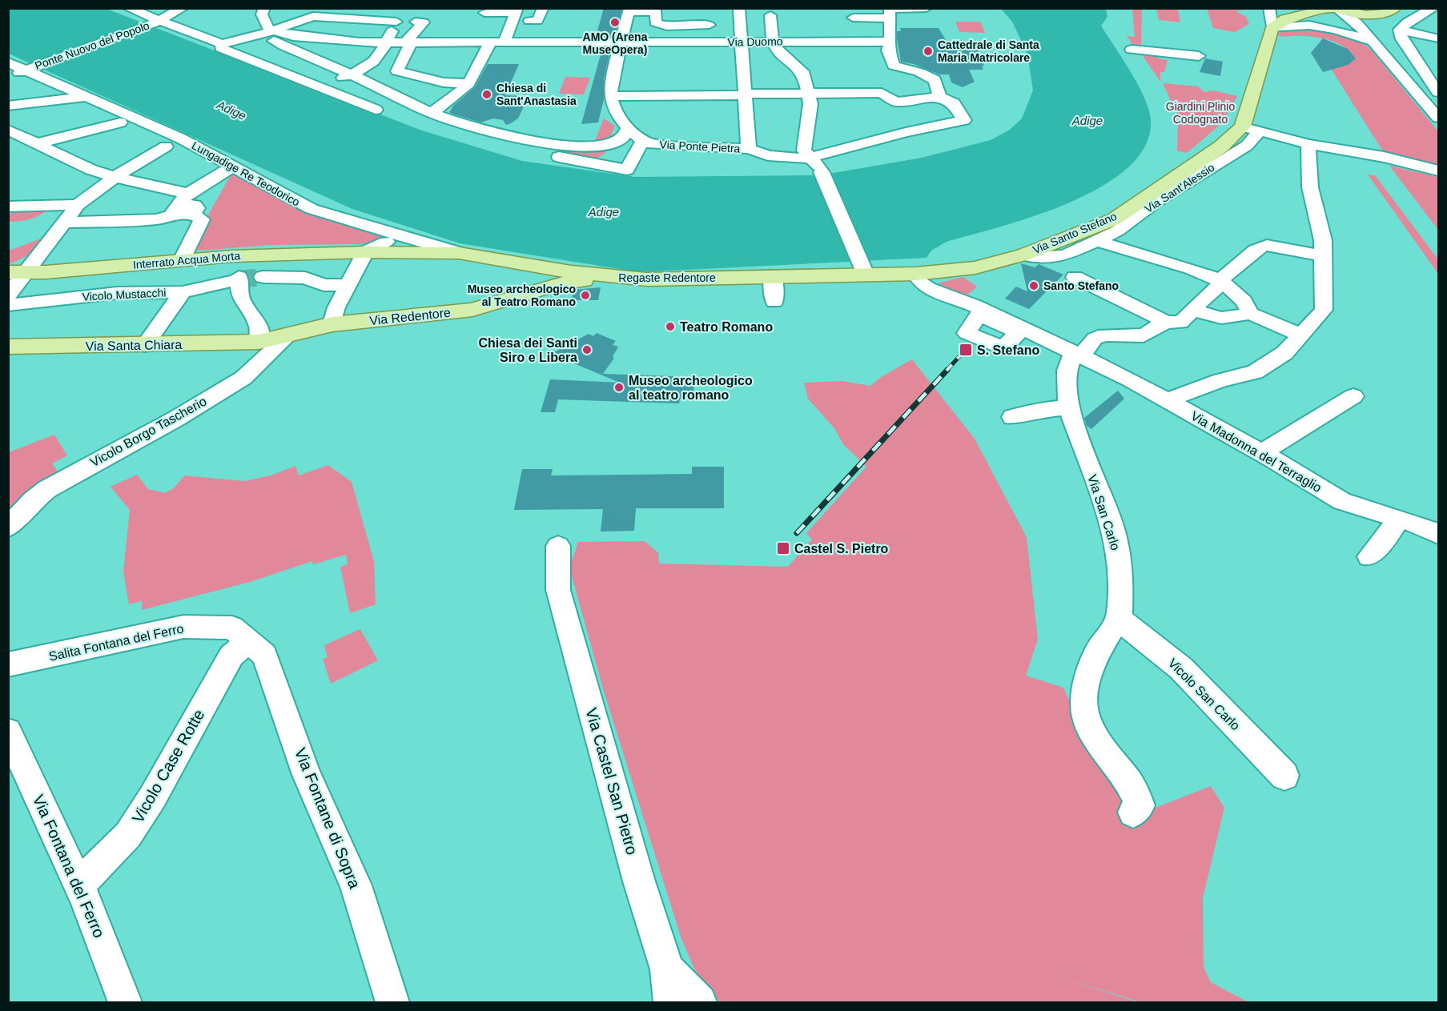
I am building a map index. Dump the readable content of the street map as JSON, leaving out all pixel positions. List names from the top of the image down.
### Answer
{
  "streets": {
    "main road": [
      "Via Santo Stefano",
      "Interrato Acqua Morta",
      "Regaste Redentore",
      "Via Redentore",
      "Via Santa Chiara"
    ],
    "street": [
      "Via Duomo",
      "Ponte Nuovo del Popolo",
      "Via Ponte Pietra",
      "Lungadige Re Teodorico",
      "Via Sant'Alessio",
      "Vicolo Mustacchi",
      "Vicolo Borgo Tascherio",
      "Via Madonna del Terraglio",
      "Via San Carlo",
      "Salita Fontana del Ferro",
      "Vicolo San Carlo",
      "Vicolo Case Rotte",
      "Via Castel San Pietro",
      "Via Fontane di Sopra",
      "Via Fontana del Ferro"
    ]
  },
  "crossings": [
    ["Ponte Nuovo del Popolo", "Lungadige Re Teodorico"],
    ["Lungadige Re Teodorico", "Interrato Acqua Morta"],
    ["Via Sant'Alessio", "Via Santo Stefano"],
    ["Via Santo Stefano", "Regaste Redentore"],
    ["Via Santo Stefano", "Via Madonna del Terraglio"],
    ["Regaste Redentore", "Via Redentore"],
    ["Vicolo Mustacchi", "Via Redentore"],
    ["Vicolo Mustacchi", "Via Santa Chiara"],
    ["Via Redentore", "Via Santa Chiara"],
    ["Via Redentore", "Vicolo Borgo Tascherio"],
    ["Via Madonna del Terraglio", "Via San Carlo"],
    ["Via San Carlo", "Vicolo San Carlo"],
    ["Salita Fontana del Ferro", "Vicolo Case Rotte"],
    ["Salita Fontana del Ferro", "Via Fontane di Sopra"],
    ["Vicolo Case Rotte", "Via Fontane di Sopra"],
    ["Vicolo Case Rotte", "Via Fontana del Ferro"]
  ],
  "water": ["Adige"],
  "parks": ["Giardini Plinio Codognato"],
  "places": {
    "other": [
      "AMO (Arena MuseOpera)",
      "Cattedrale di Santa Maria Matricolare",
      "Chiesa di Sant'Anastasia",
      "Santo Stefano",
      "Museo archeologico al Teatro Romano",
      "Teatro Romano",
      "Chiesa dei Santi Siro e Libera",
      "Museo archeologico al teatro romano"
    ],
    "transit": ["S. Stefano", "Castel S. Pietro"]
  }
}
